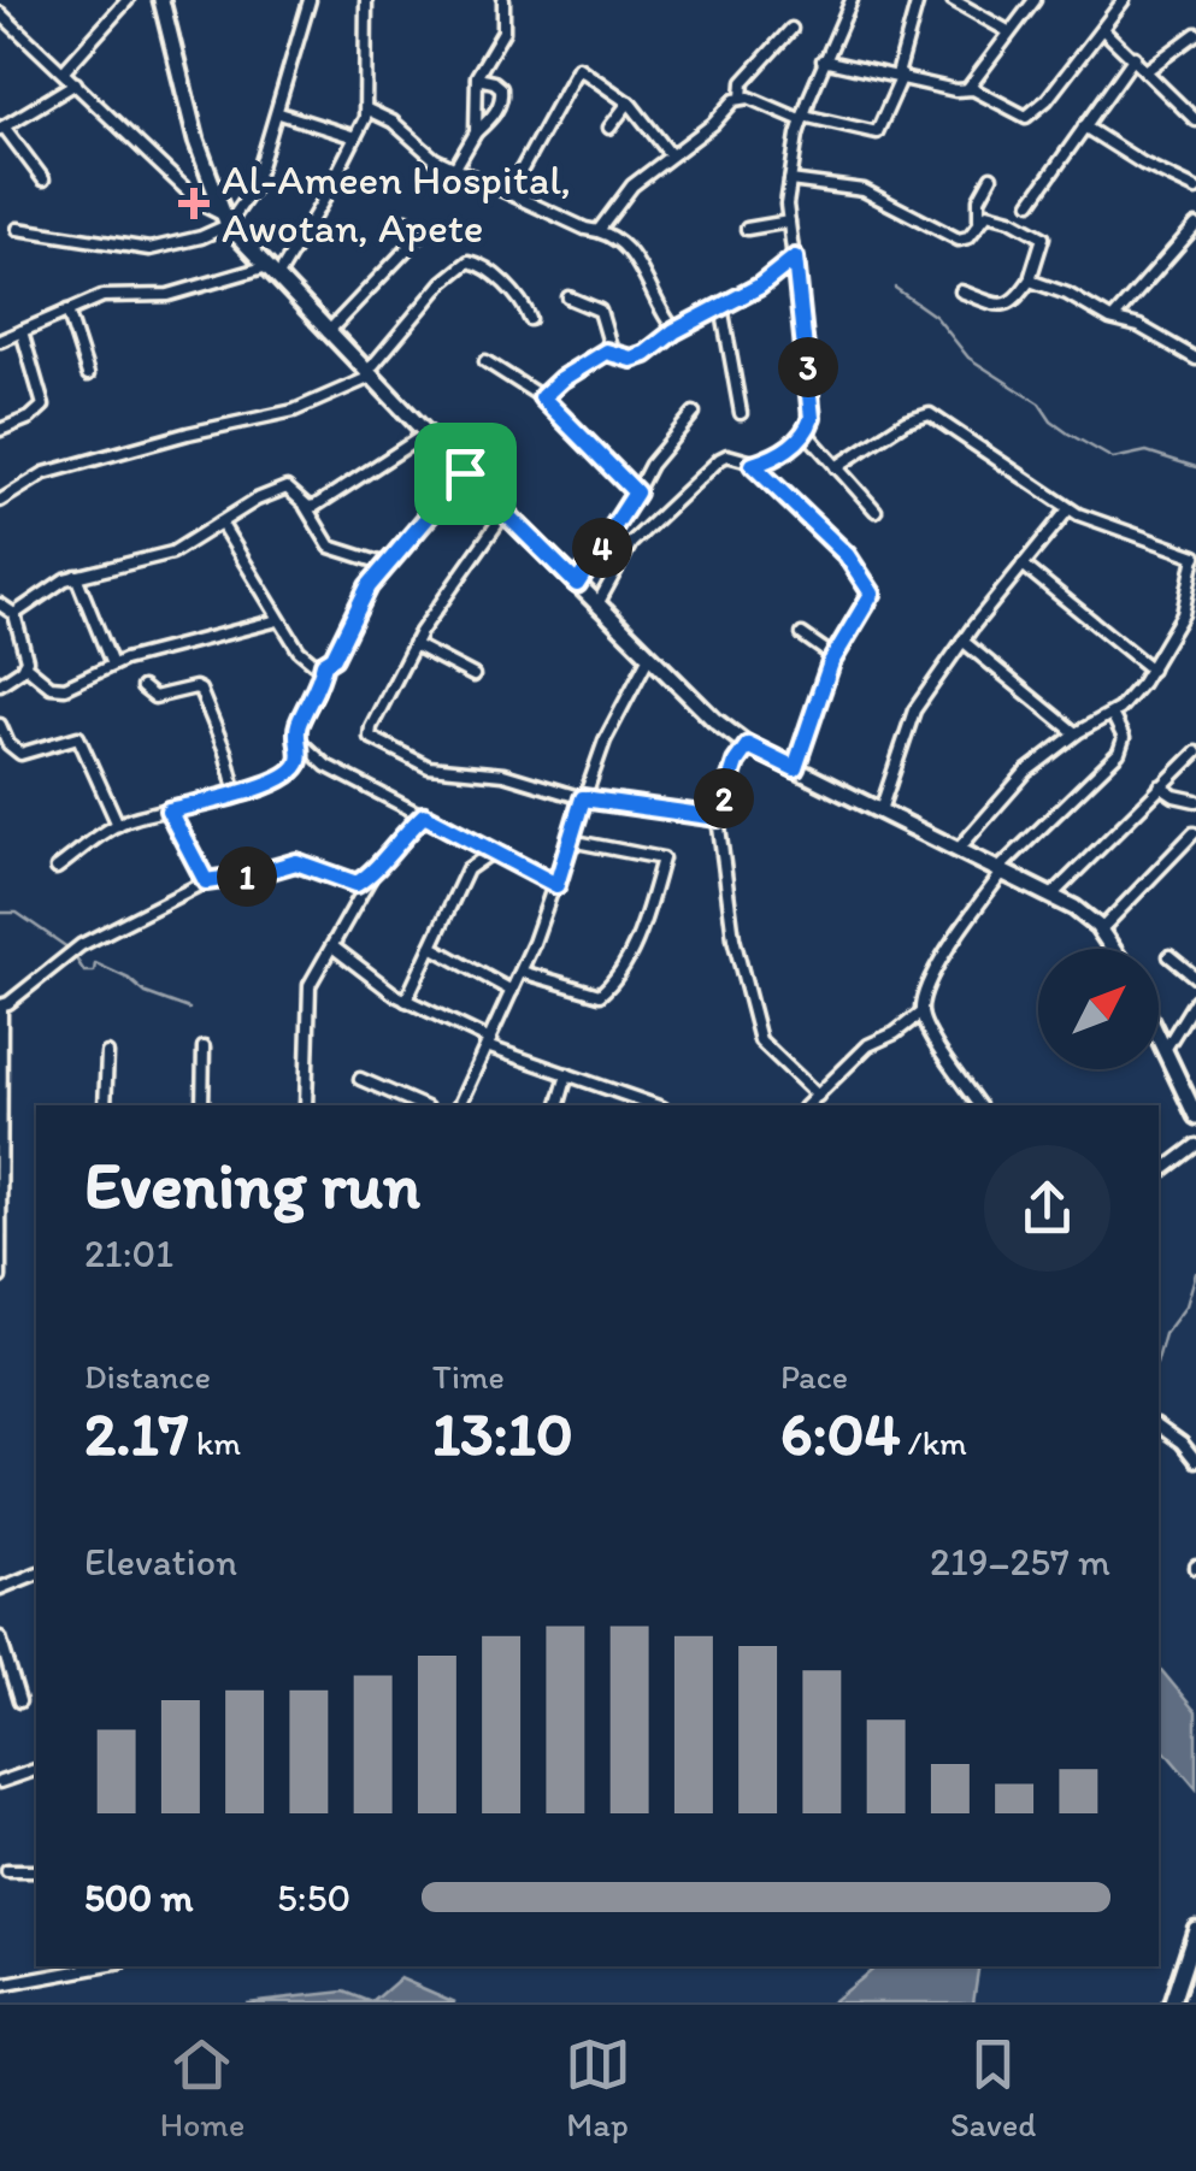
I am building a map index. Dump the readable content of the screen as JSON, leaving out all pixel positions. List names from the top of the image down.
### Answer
{
  "places": {
    "health": ["Al-Ameen Hospital, Awotan, Apete"]
  },
  "north": "top right",
  "page": {
    "pins": [
      "3",
      "4",
      "2",
      "1"
    ],
    "heading": ["Evening run", "21:01"],
    "stats": [
      ["Distance", "2.17 km"],
      ["Time", "13:10"],
      ["Pace", "6:04 /km"]
    ],
    "chart": ["Elevation", "219–257 m"],
    "list": [
      {
        "name": "500 m",
        "note": "5:50"
      }
    ],
    "tabs": ["Home", "Map", "Saved"]
  }
}
